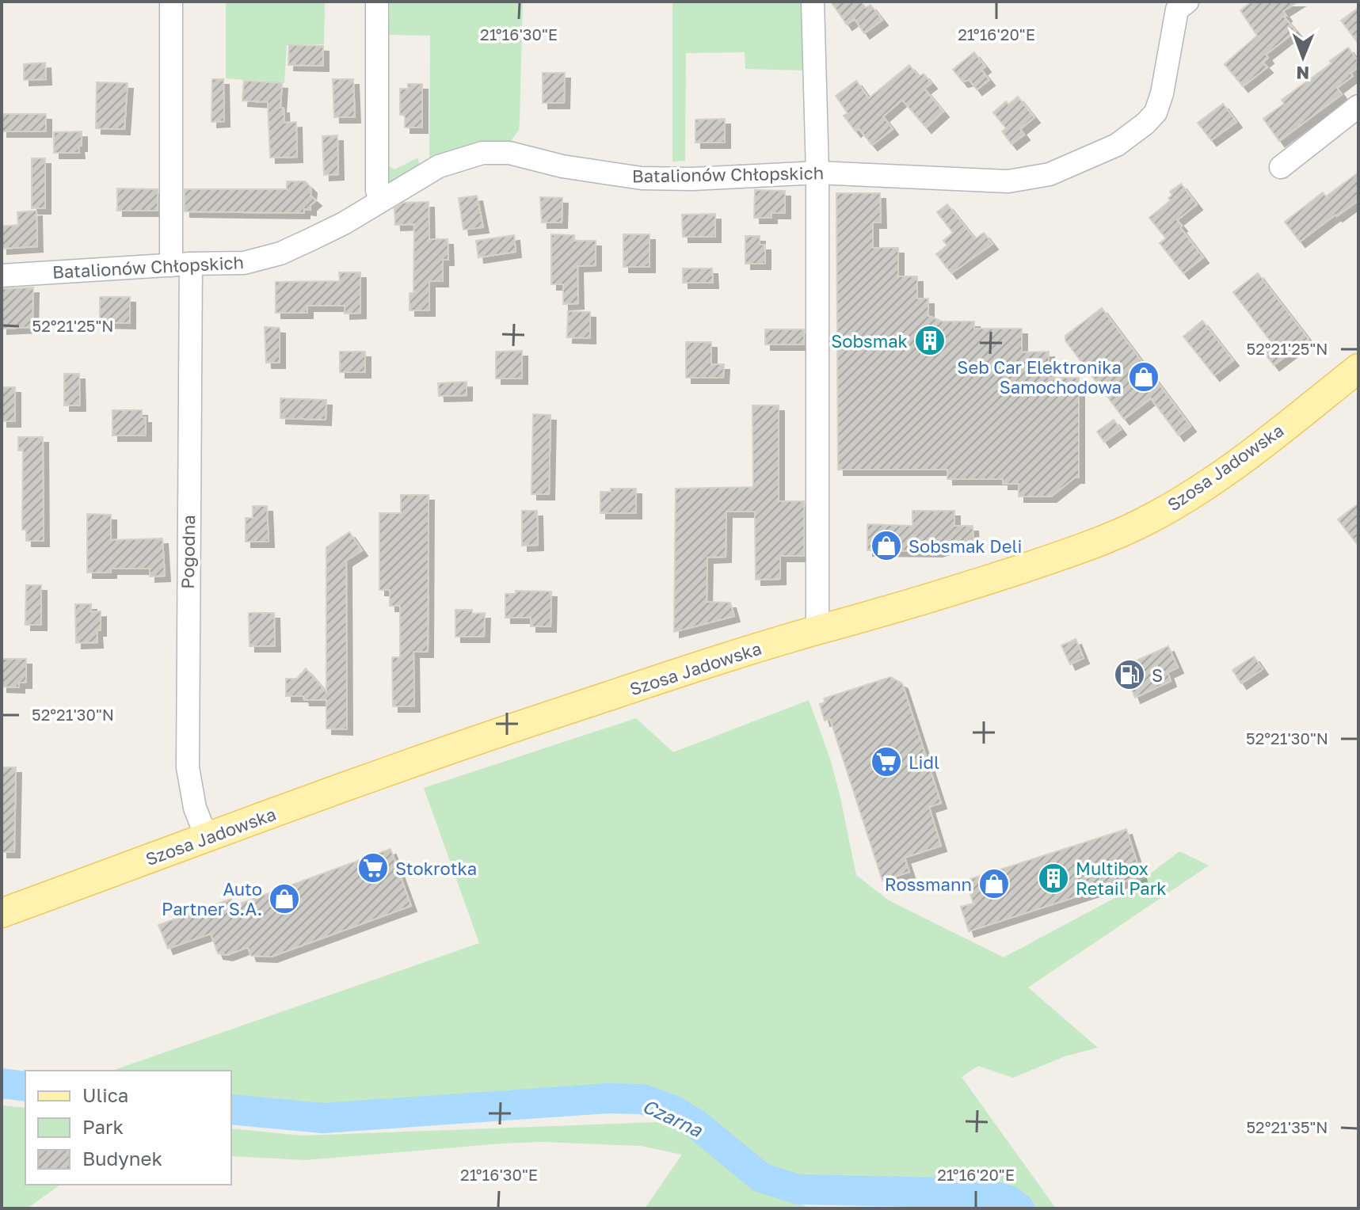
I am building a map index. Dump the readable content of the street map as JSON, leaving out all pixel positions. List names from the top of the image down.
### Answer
{
  "streets": {
    "main road": ["Szosa Jadowska"],
    "street": ["Batalionów Chłopskich", "Pogodna"]
  },
  "crossings": [
    ["Batalionów Chłopskich", "Pogodna"],
    ["Szosa Jadowska", "Pogodna"]
  ],
  "water": ["Czarna"],
  "places": {
    "building": ["Sobsmak", "Multibox Retail Park"],
    "shop": [
      "Seb Car Elektronika Samochodowa",
      "Sobsmak Deli",
      "Rossmann",
      "Auto Partner S.A."
    ],
    "fuel station": ["S"],
    "supermarket": ["Lidl", "Stokrotka"]
  },
  "legend": ["Ulica", "Park", "Budynek"],
  "north": "bottom",
  "coordinates": [
    "21°16'30\"E",
    "21°16'20\"E",
    "52°21'25\"N",
    "52°21'30\"N",
    "52°21'35\"N"
  ]
}
